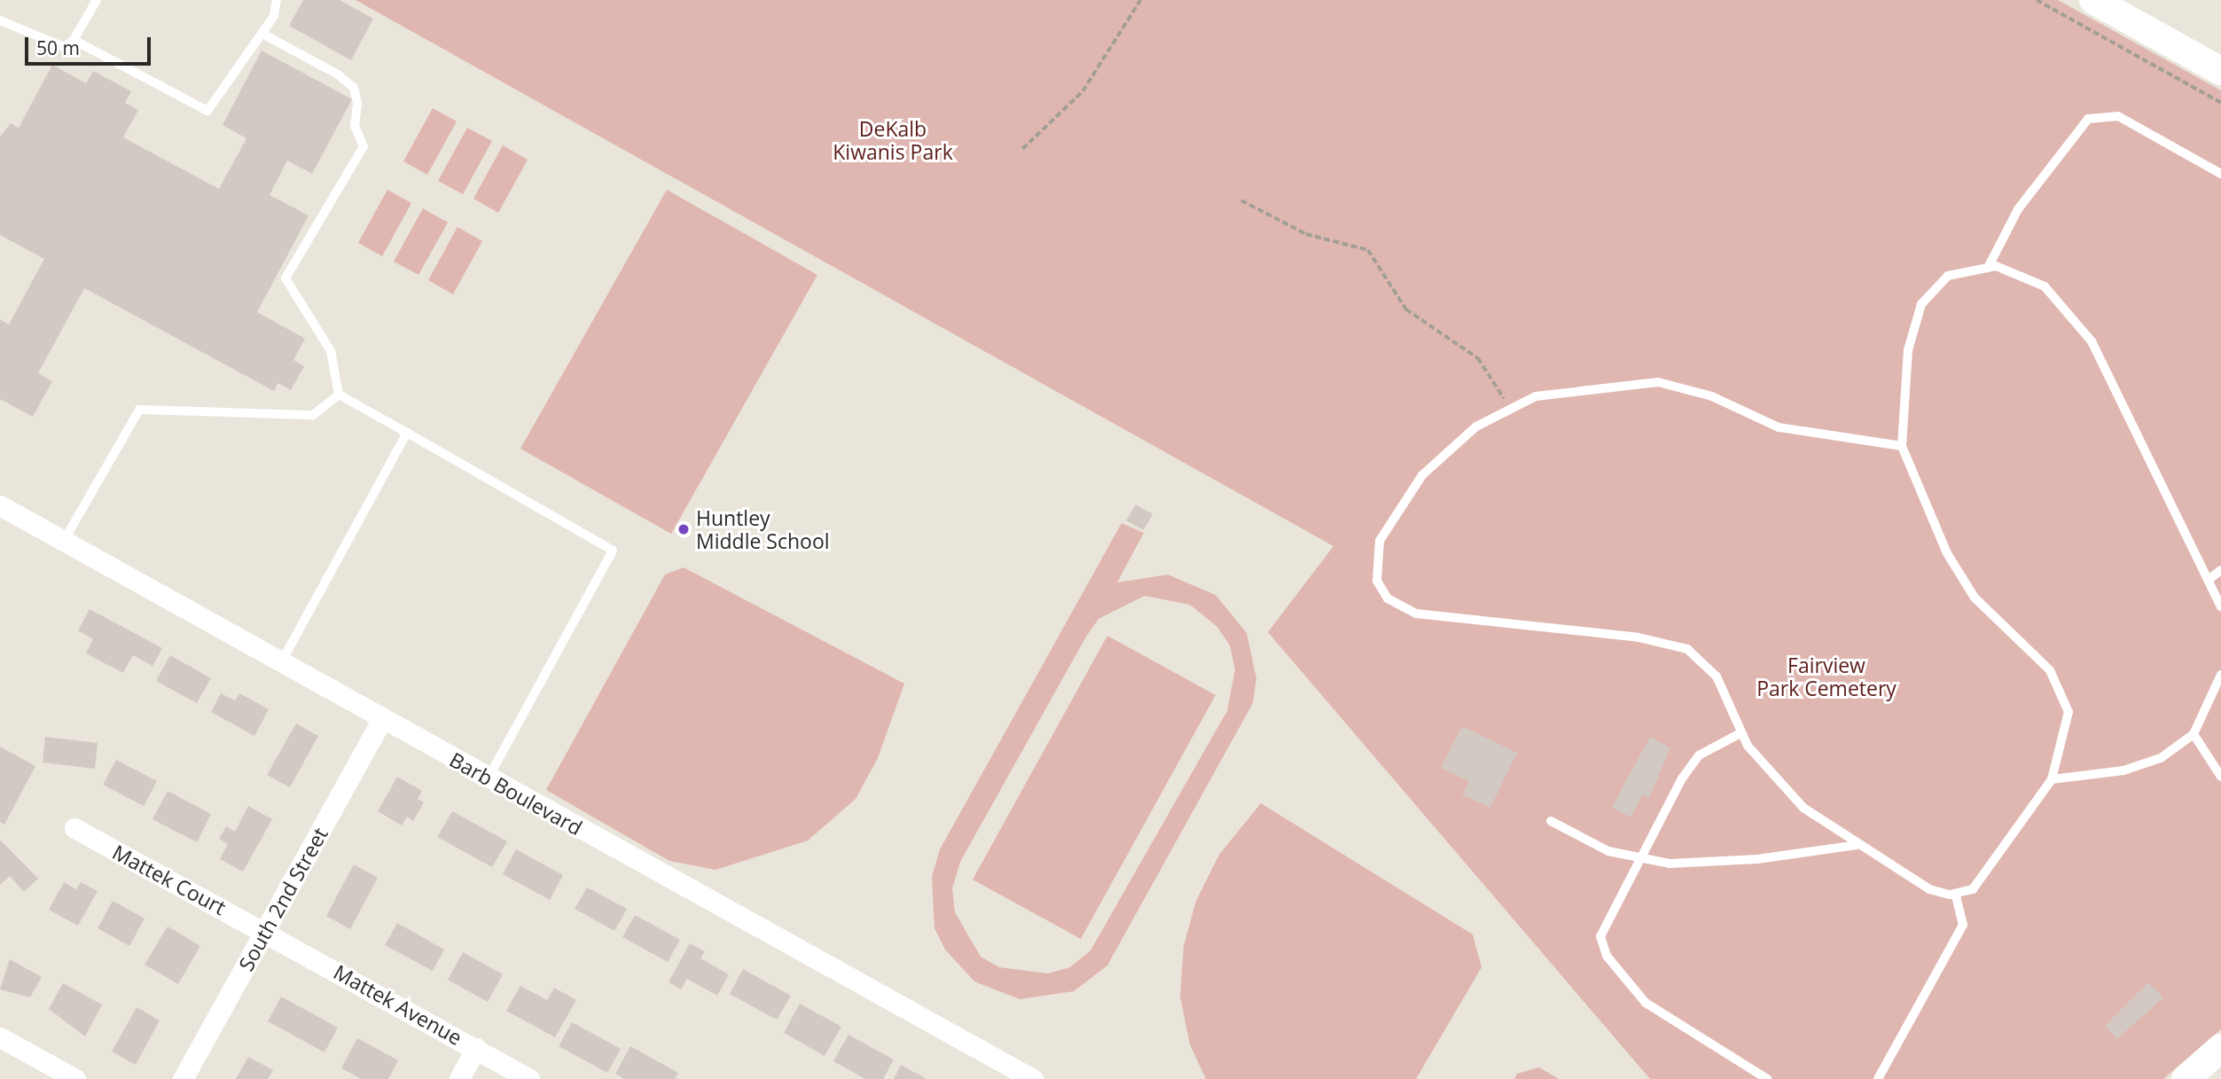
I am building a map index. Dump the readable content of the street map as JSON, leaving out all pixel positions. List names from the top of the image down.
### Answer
{
  "streets": {
    "street": [
      "Barb Boulevard",
      "Mattek Court",
      "South 2nd Street",
      "Mattek Avenue"
    ]
  },
  "crossings": [
    ["Barb Boulevard", "South 2nd Street"],
    ["Mattek Court", "South 2nd Street"],
    ["Mattek Court", "Mattek Avenue"],
    ["South 2nd Street", "Mattek Avenue"]
  ],
  "parks": ["DeKalb Kiwanis Park", "Fairview Park Cemetery"],
  "places": ["Huntley Middle School"],
  "scale_bar": "50 m"
}
